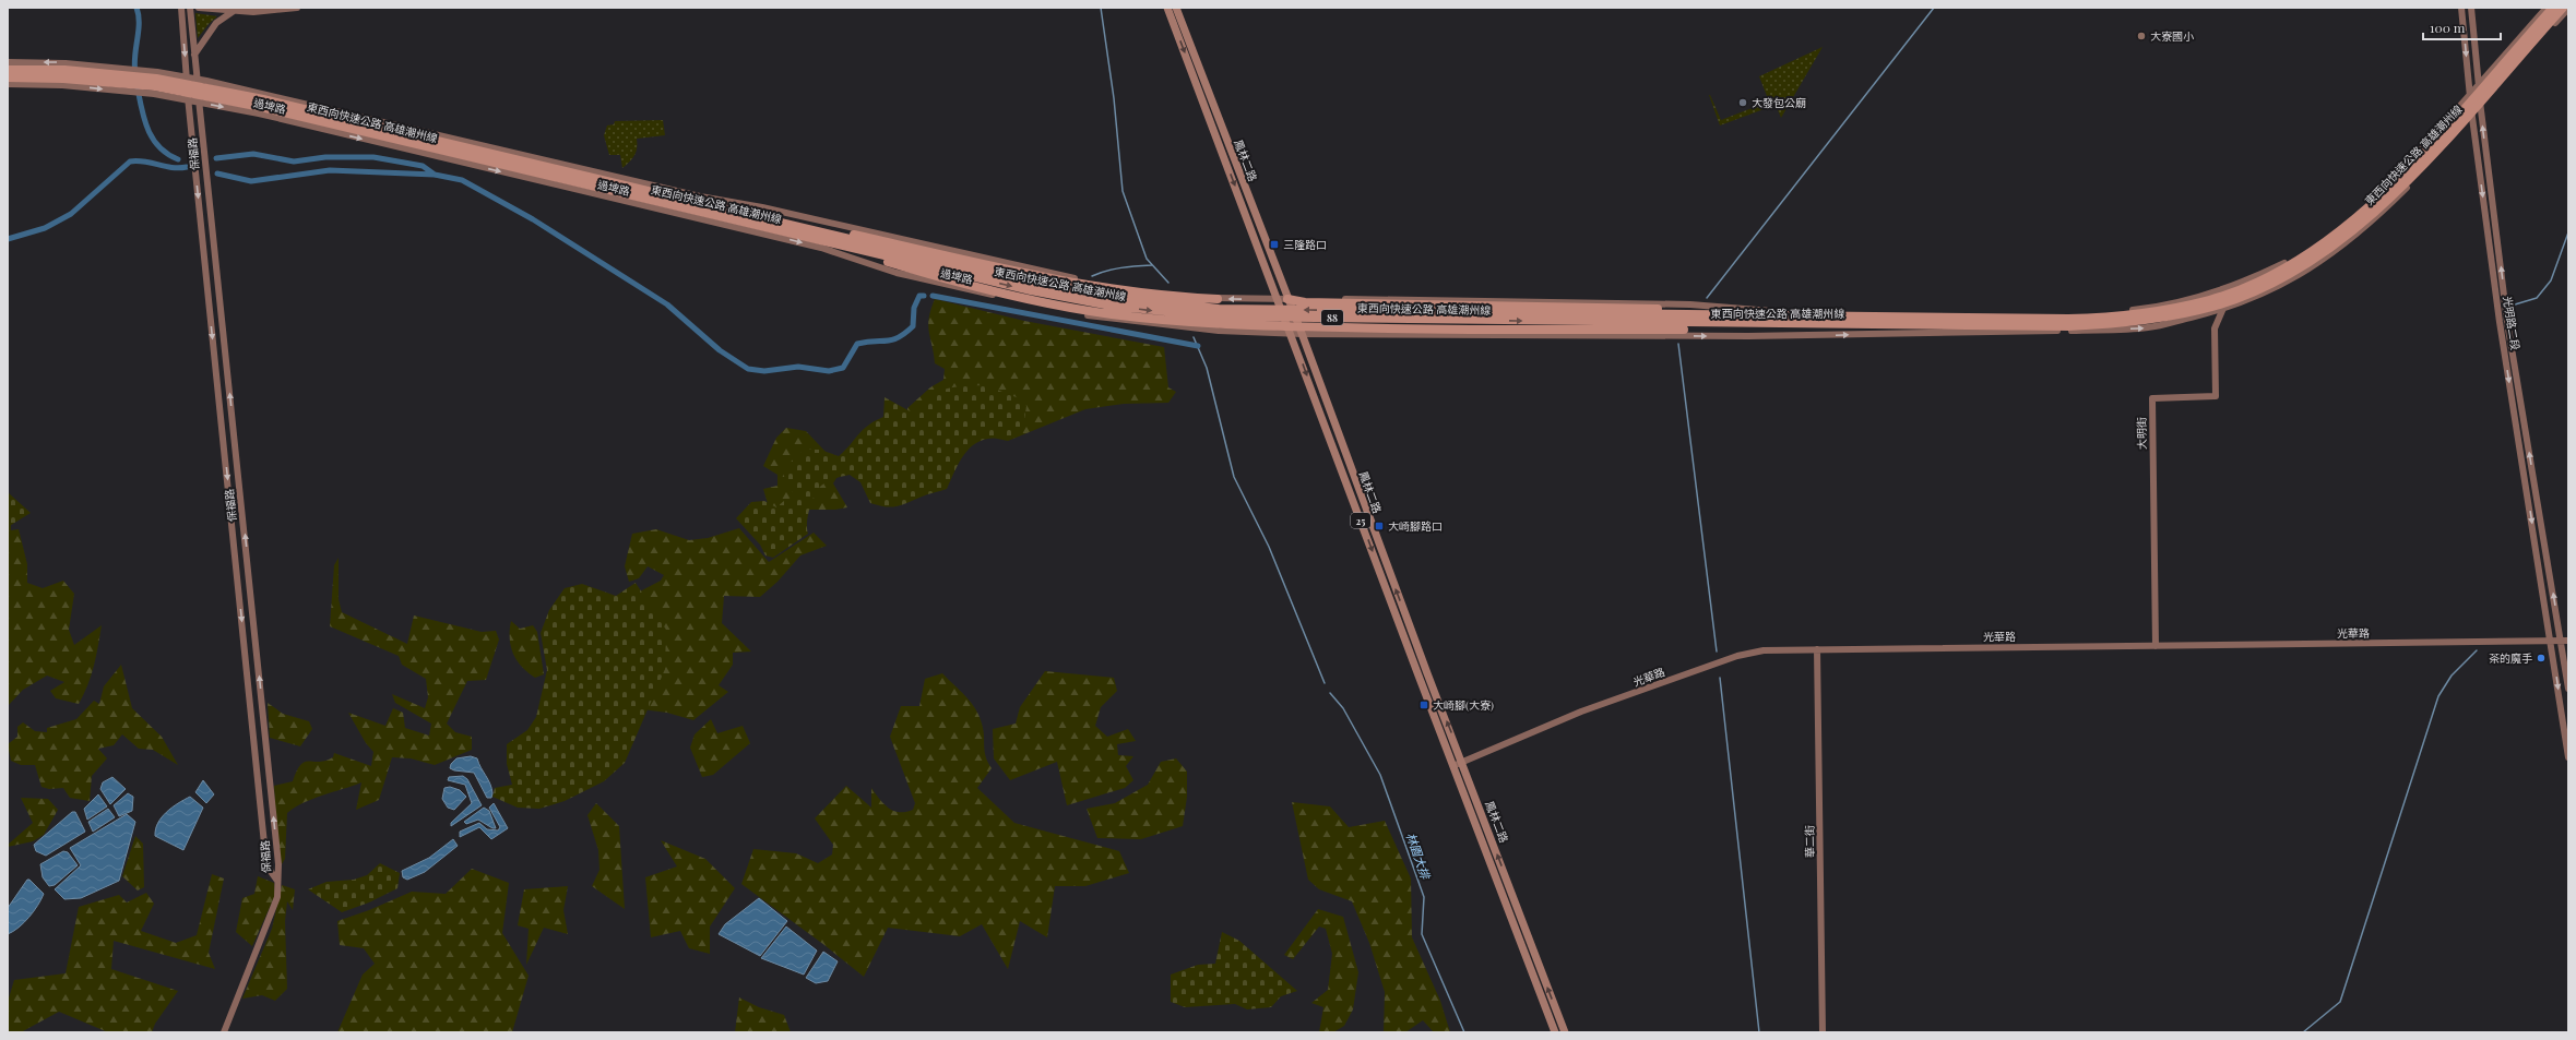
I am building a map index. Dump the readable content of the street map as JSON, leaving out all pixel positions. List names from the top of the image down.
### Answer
{
  "streets": {
    "highway": ["東西向快速公路 高雄潮州線", "88"],
    "main road": ["鳳林二路", "25"],
    "street": [
      "過埤路",
      "保福路",
      "光明路二段",
      "大明街",
      "光華路",
      "華二街"
    ]
  },
  "crossings": [
    ["過埤路", "保福路"],
    ["過埤路", "鳳林二路"],
    ["過埤路", "光明路二段"],
    ["過埤路", "大明街"],
    ["鳳林二路", "光華路"],
    ["光明路二段", "光華路"],
    ["大明街", "光華路"],
    ["光華路", "華二街"]
  ],
  "water": ["林園大排"],
  "places": {
    "other": ["大寮國小", "大發包公廟", "茶的魔手"],
    "transit": ["三隆路口", "大崎腳路口", "大崎腳(大寮)"]
  },
  "scale_bar": "100 m"
}
